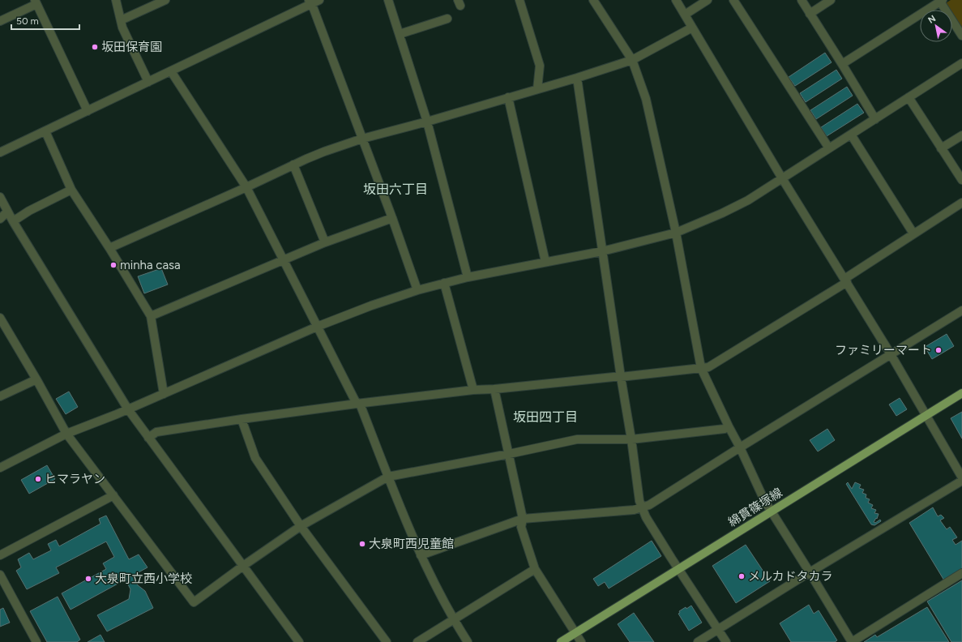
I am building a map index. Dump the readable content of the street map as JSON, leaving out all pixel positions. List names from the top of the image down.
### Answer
{
  "streets": {
    "main road": ["綿貫篠塚線"]
  },
  "districts": ["坂田六丁目", "坂田四丁目"],
  "places": [
    "坂田保育園",
    "minha casa",
    "ファミリーマート",
    "ヒマラヤン",
    "大泉町西児童館",
    "メルカドタカラ",
    "大泉町立西小学校"
  ],
  "scale_bar": "50 m",
  "north": "top left"
}
